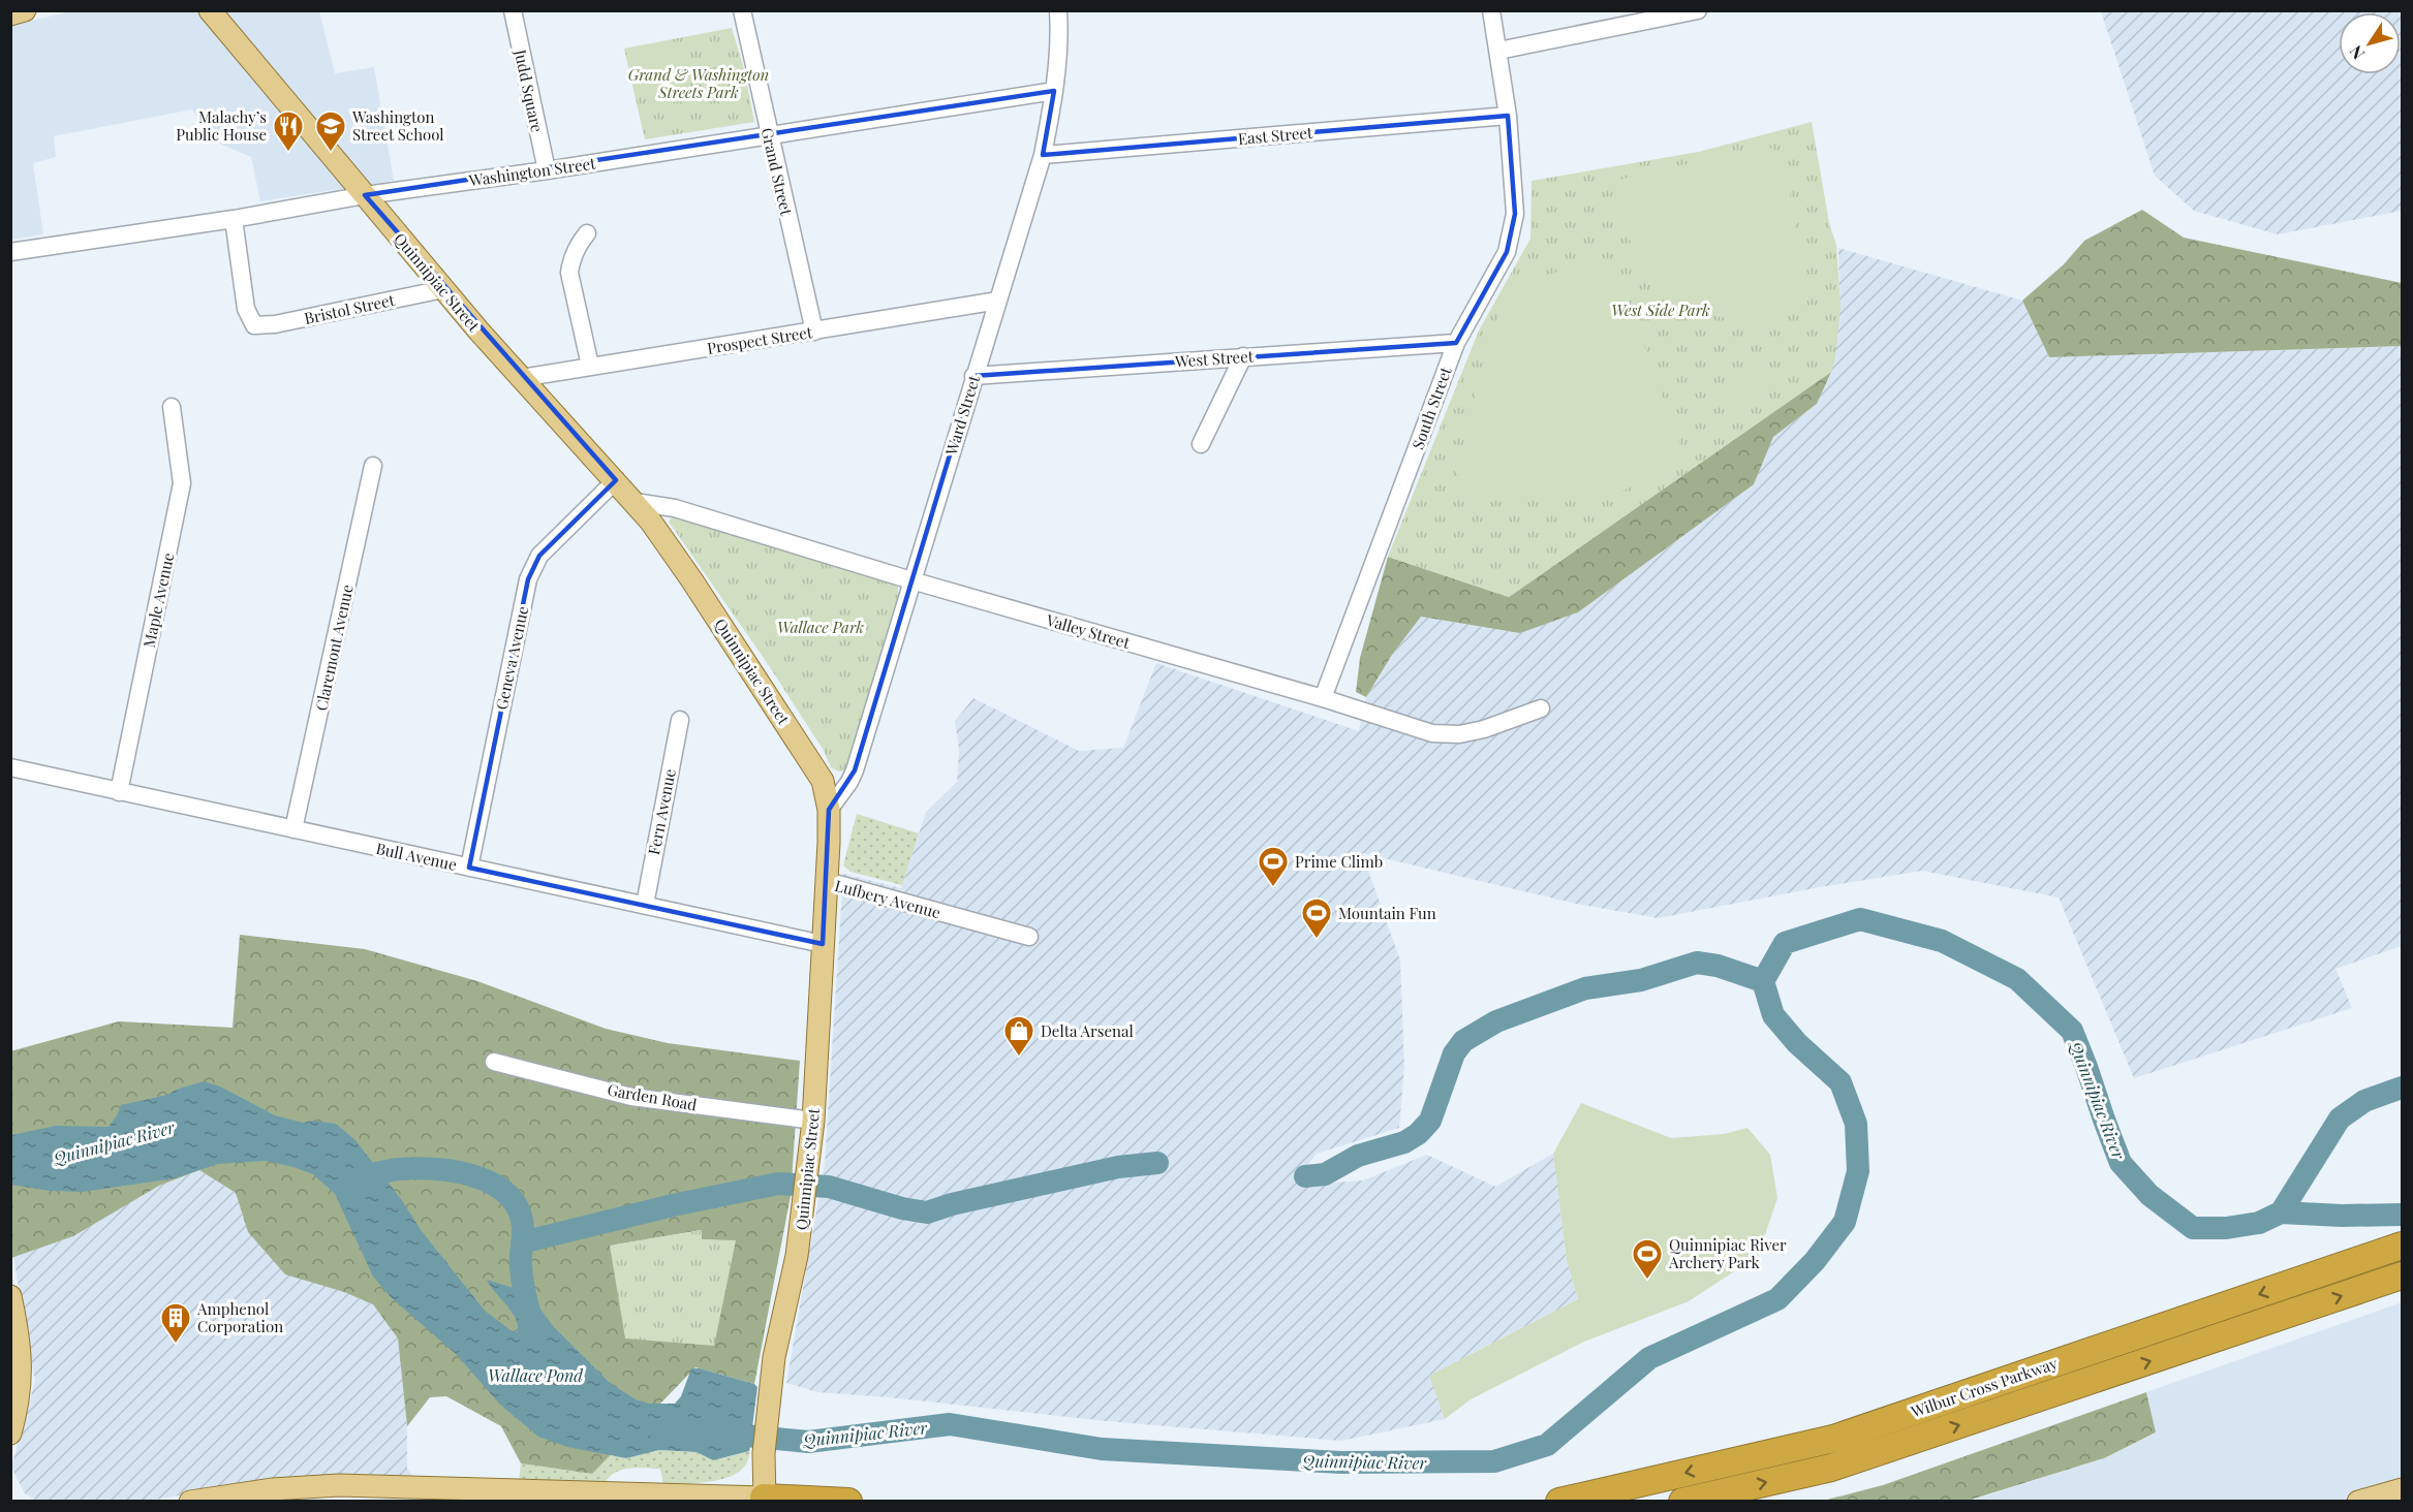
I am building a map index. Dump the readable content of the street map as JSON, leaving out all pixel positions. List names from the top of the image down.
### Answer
{
  "streets": {
    "highway": ["Wilbur Cross Parkway"],
    "main road": ["Quinnipiac Street"],
    "street": [
      "Judd Square",
      "East Street",
      "Washington Street",
      "Grand Street",
      "Bristol Street",
      "Prospect Street",
      "West Street",
      "South Street",
      "Ward Street",
      "Maple Avenue",
      "Valley Street",
      "Claremont Avenue",
      "Geneva Avenue",
      "Fern Avenue",
      "Bull Avenue",
      "Lufbery Avenue",
      "Garden Road"
    ]
  },
  "crossings": [
    ["Judd Square", "Washington Street"],
    ["East Street", "South Street"],
    ["East Street", "Ward Street"],
    ["Washington Street", "Grand Street"],
    ["Washington Street", "Quinnipiac Street"],
    ["Washington Street", "Bristol Street"],
    ["Washington Street", "Ward Street"],
    ["Grand Street", "Prospect Street"],
    ["Quinnipiac Street", "Bristol Street"],
    ["Quinnipiac Street", "Prospect Street"],
    ["Quinnipiac Street", "Ward Street"],
    ["Quinnipiac Street", "Valley Street"],
    ["Quinnipiac Street", "Geneva Avenue"],
    ["Quinnipiac Street", "Bull Avenue"],
    ["Quinnipiac Street", "Lufbery Avenue"],
    ["Quinnipiac Street", "Garden Road"],
    ["Prospect Street", "Ward Street"],
    ["West Street", "South Street"],
    ["West Street", "Ward Street"],
    ["South Street", "Valley Street"],
    ["Ward Street", "Valley Street"],
    ["Maple Avenue", "Bull Avenue"],
    ["Claremont Avenue", "Bull Avenue"],
    ["Geneva Avenue", "Bull Avenue"],
    ["Fern Avenue", "Bull Avenue"]
  ],
  "water": ["Quinnipiac River", "Wallace Pond"],
  "parks": ["Grand & Washington Streets Park", "West Side Park", "Wallace Park"],
  "places": {
    "restaurant": ["Malachy’s Public House"],
    "school or university": ["Washington Street School"],
    "sports": ["Prime Climb", "Mountain Fun", "Quinnipiac River Archery Park"],
    "shop": ["Delta Arsenal"],
    "building": ["Amphenol Corporation"]
  },
  "north": "bottom left"
}
